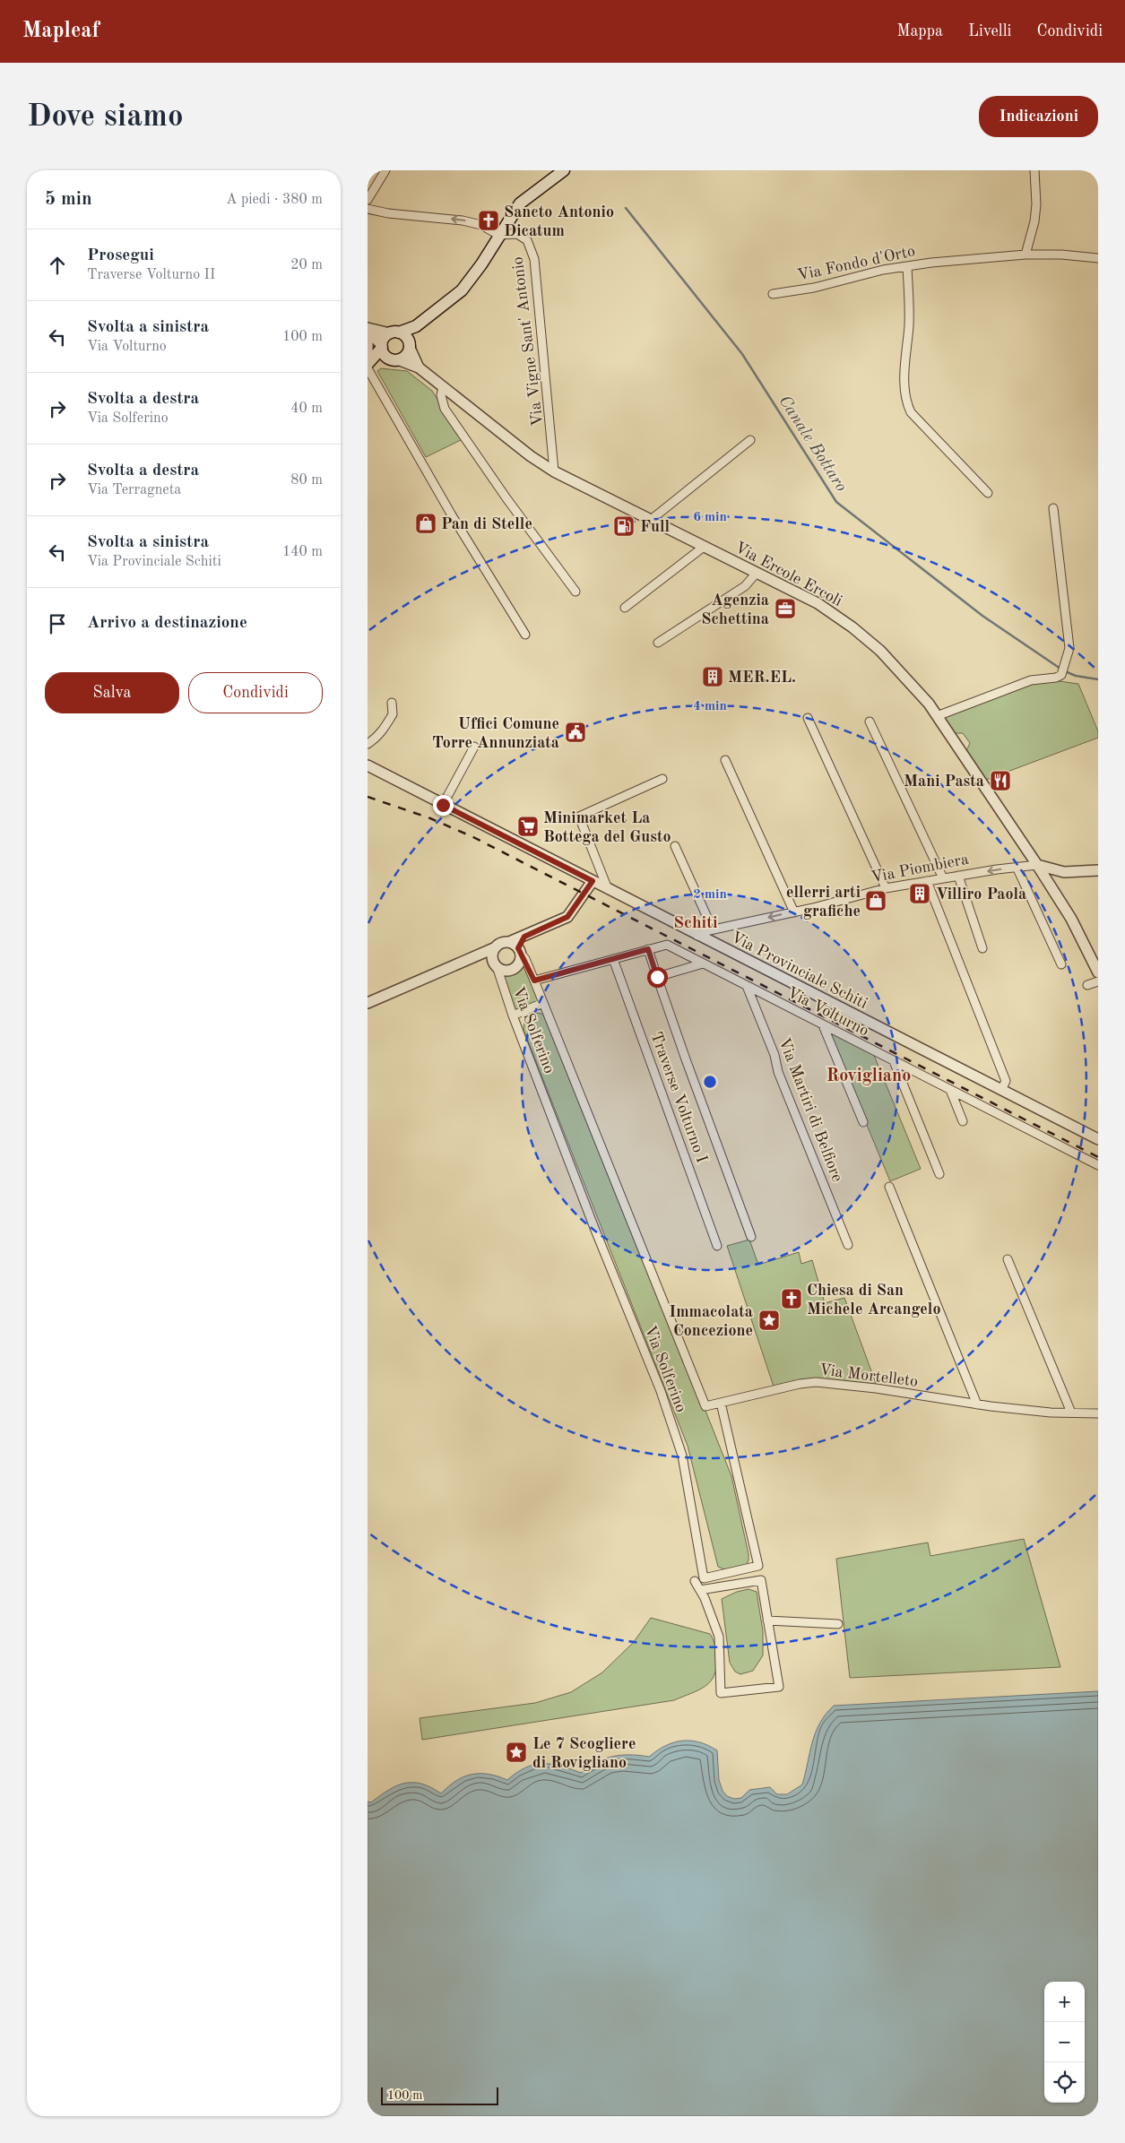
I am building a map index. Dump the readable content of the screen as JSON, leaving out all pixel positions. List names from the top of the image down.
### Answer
{
  "streets": {
    "street": [
      "Via Fondo d'Orto",
      "Via Vigne Sant' Antonio",
      "Via Ercole Ercoli",
      "Via Piombiera",
      "Via Provinciale Schiti",
      "Via Volturno",
      "Via Solferino",
      "Traverse Volturno I",
      "Via Martiri di Belfiore",
      "Via Mortelleto"
    ]
  },
  "crossings": [
    ["Via Vigne Sant' Antonio", "Via Ercole Ercoli"],
    ["Via Ercole Ercoli", "Via Piombiera"],
    ["Via Piombiera", "Via Provinciale Schiti"],
    ["Via Volturno", "Via Solferino"],
    ["Via Volturno", "Traverse Volturno I"],
    ["Via Volturno", "Via Martiri di Belfiore"],
    ["Via Solferino", "Via Mortelleto"]
  ],
  "districts": ["Schiti", "Rovigliano"],
  "water": ["Canale Bottaro"],
  "places": {
    "church": ["Sancto Antonio Dicatum", "Chiesa di San Michele Arcangelo"],
    "shop": ["Pan di Stelle", "ellerri arti grafiche"],
    "fuel station": ["Full"],
    "office": ["Agenzia Schettina"],
    "building": ["MER.EL.", "Villiro Paola"],
    "public building": ["Uffici Comune Torre Annunziata"],
    "restaurant": ["Mani Pasta"],
    "supermarket": ["Minimarket La Bottega del Gusto"],
    "place": ["Immacolata Concezione", "Le 7 Scogliere di Rovigliano"]
  },
  "scale_bar": "100 m",
  "page": {
    "header": "Mapleaf",
    "nav": ["Mappa", "Livelli", "Condividi"],
    "buttons": [
      "Indicazioni",
      ["Salva", "Condividi"]
    ],
    "title": "Dove siamo",
    "heading": ["5 min", "A piedi · 380 m"],
    "list": [
      ["Prosegui", "Traverse Volturno II", "20 m"],
      ["Svolta a sinistra", "Via Volturno", "100 m"],
      ["Svolta a destra", "Via Solferino", "40 m"],
      ["Svolta a destra", "Via Terragneta", "80 m"],
      ["Svolta a sinistra", "Via Provinciale Schiti", "140 m"],
      "Arrivo a destinazione"
    ],
    "map_buttons": ["+", "−"],
    "scale": "100 m"
  },
  "rings": ["6 min", "4 min", "2 min"]
}
